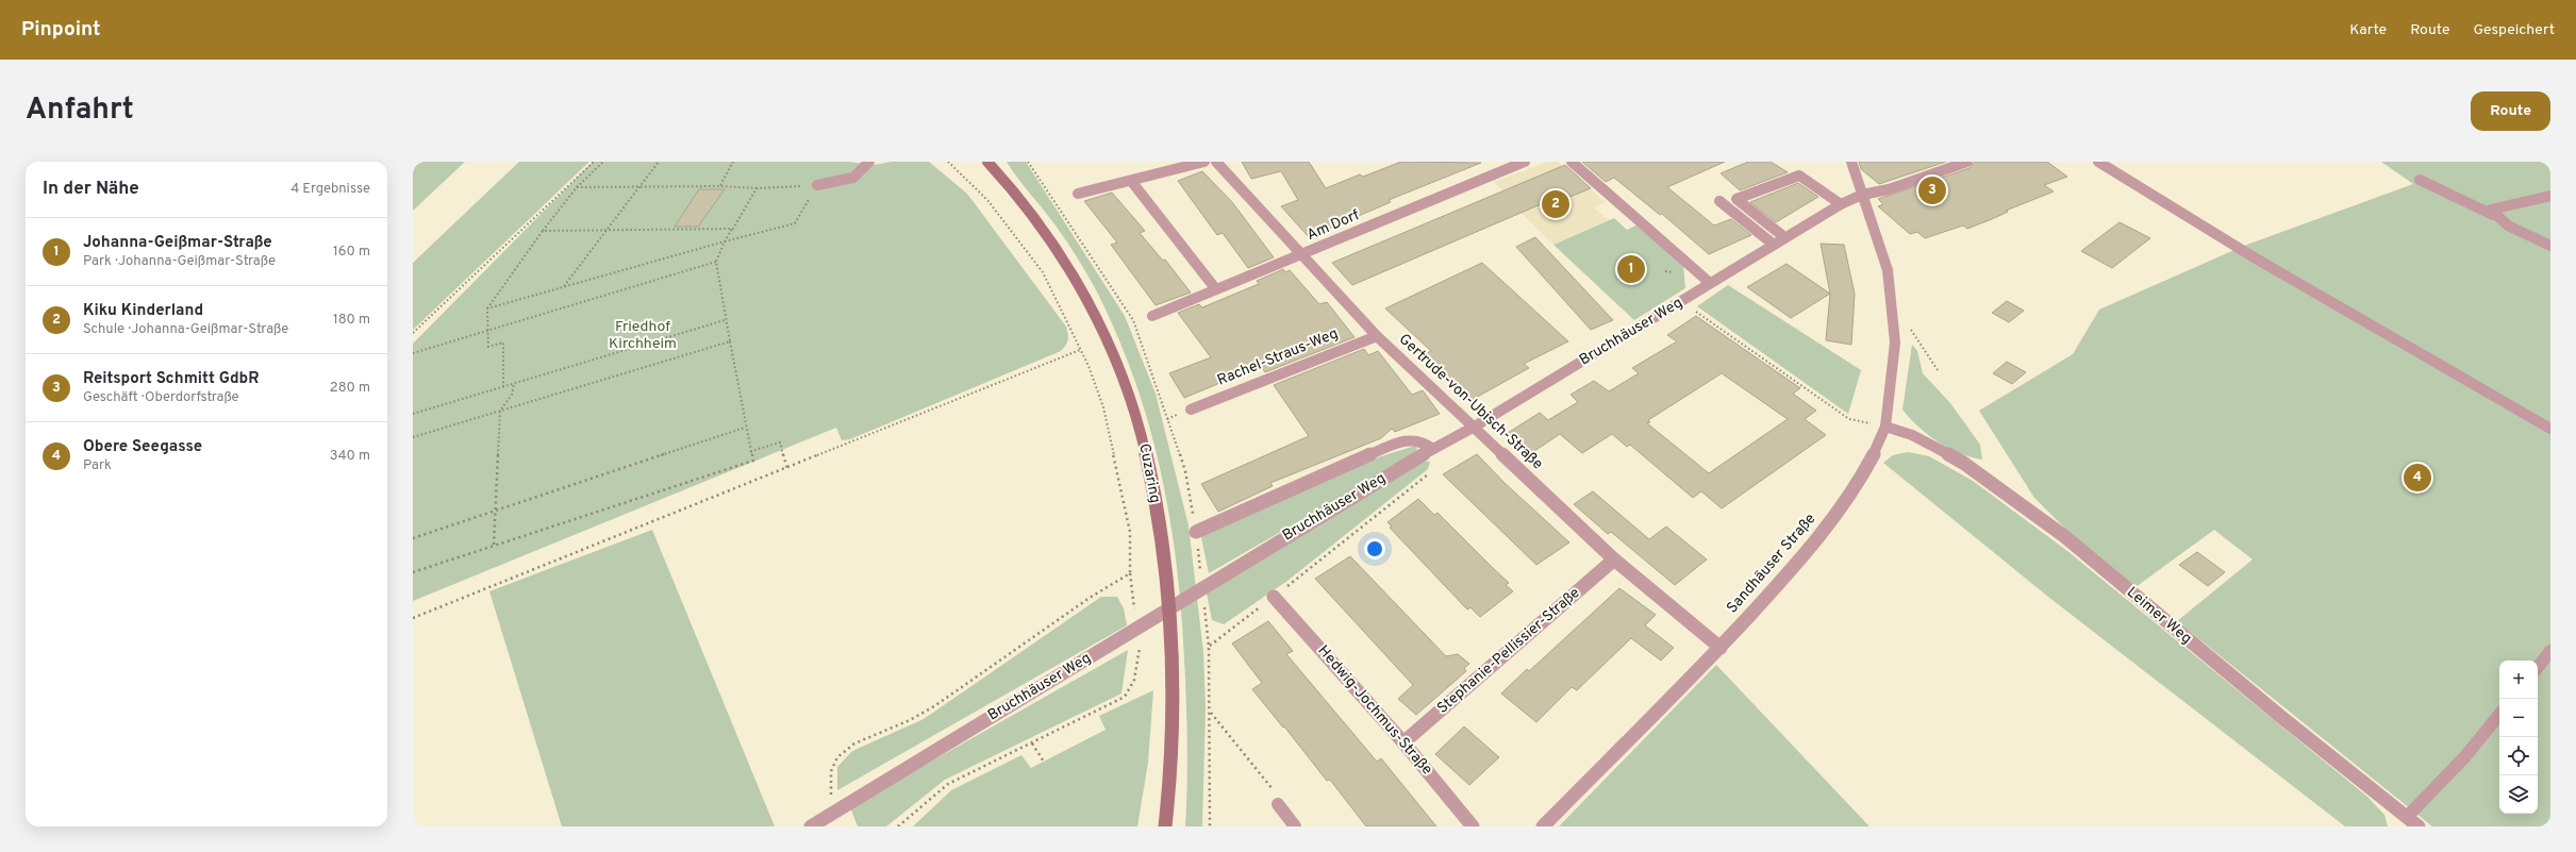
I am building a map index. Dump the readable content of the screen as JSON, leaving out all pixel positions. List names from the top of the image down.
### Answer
{
  "streets": {
    "main road": ["Cuzaring"],
    "street": [
      "Am Dorf",
      "Bruchhäuser Weg",
      "Rachel-Straus-Weg",
      "Gertrude-von-Ubisch-Straße",
      "Sandhäuser Straße",
      "Leimer Weg",
      "Stephanie-Pellissier-Straße",
      "Hedwig-Jochmus-Straße"
    ]
  },
  "crossings": [
    ["Am Dorf", "Gertrude-von-Ubisch-Straße"],
    ["Bruchhäuser Weg", "Gertrude-von-Ubisch-Straße"],
    ["Bruchhäuser Weg", "Sandhäuser Straße"],
    ["Rachel-Straus-Weg", "Gertrude-von-Ubisch-Straße"],
    ["Gertrude-von-Ubisch-Straße", "Sandhäuser Straße"],
    ["Gertrude-von-Ubisch-Straße", "Stephanie-Pellissier-Straße"],
    ["Sandhäuser Straße", "Leimer Weg"],
    ["Stephanie-Pellissier-Straße", "Hedwig-Jochmus-Straße"]
  ],
  "parks": ["Friedhof Kirchheim"],
  "page": {
    "header": "Pinpoint",
    "nav": ["Karte", "Route", "Gespeichert"],
    "title": "Anfahrt",
    "buttons": "Route",
    "heading": ["In der Nähe", "4 Ergebnisse"],
    "pins": [
      "3",
      "2",
      "1",
      "4"
    ],
    "list": [
      {
        "mark": "1",
        "name": "Johanna-Geißmar-Straße",
        "note": "Park · Johanna-Geißmar-Straße",
        "value": "160 m"
      },
      {
        "mark": "2",
        "name": "Kiku Kinderland",
        "note": "Schule · Johanna-Geißmar-Straße",
        "value": "180 m"
      },
      {
        "mark": "3",
        "name": "Reitsport Schmitt GdbR",
        "note": "Geschäft · Oberdorfstraße",
        "value": "280 m"
      },
      {
        "mark": "4",
        "name": "Obere Seegasse",
        "note": "Park",
        "value": "340 m"
      }
    ],
    "map_buttons": ["+", "−"]
  }
}
